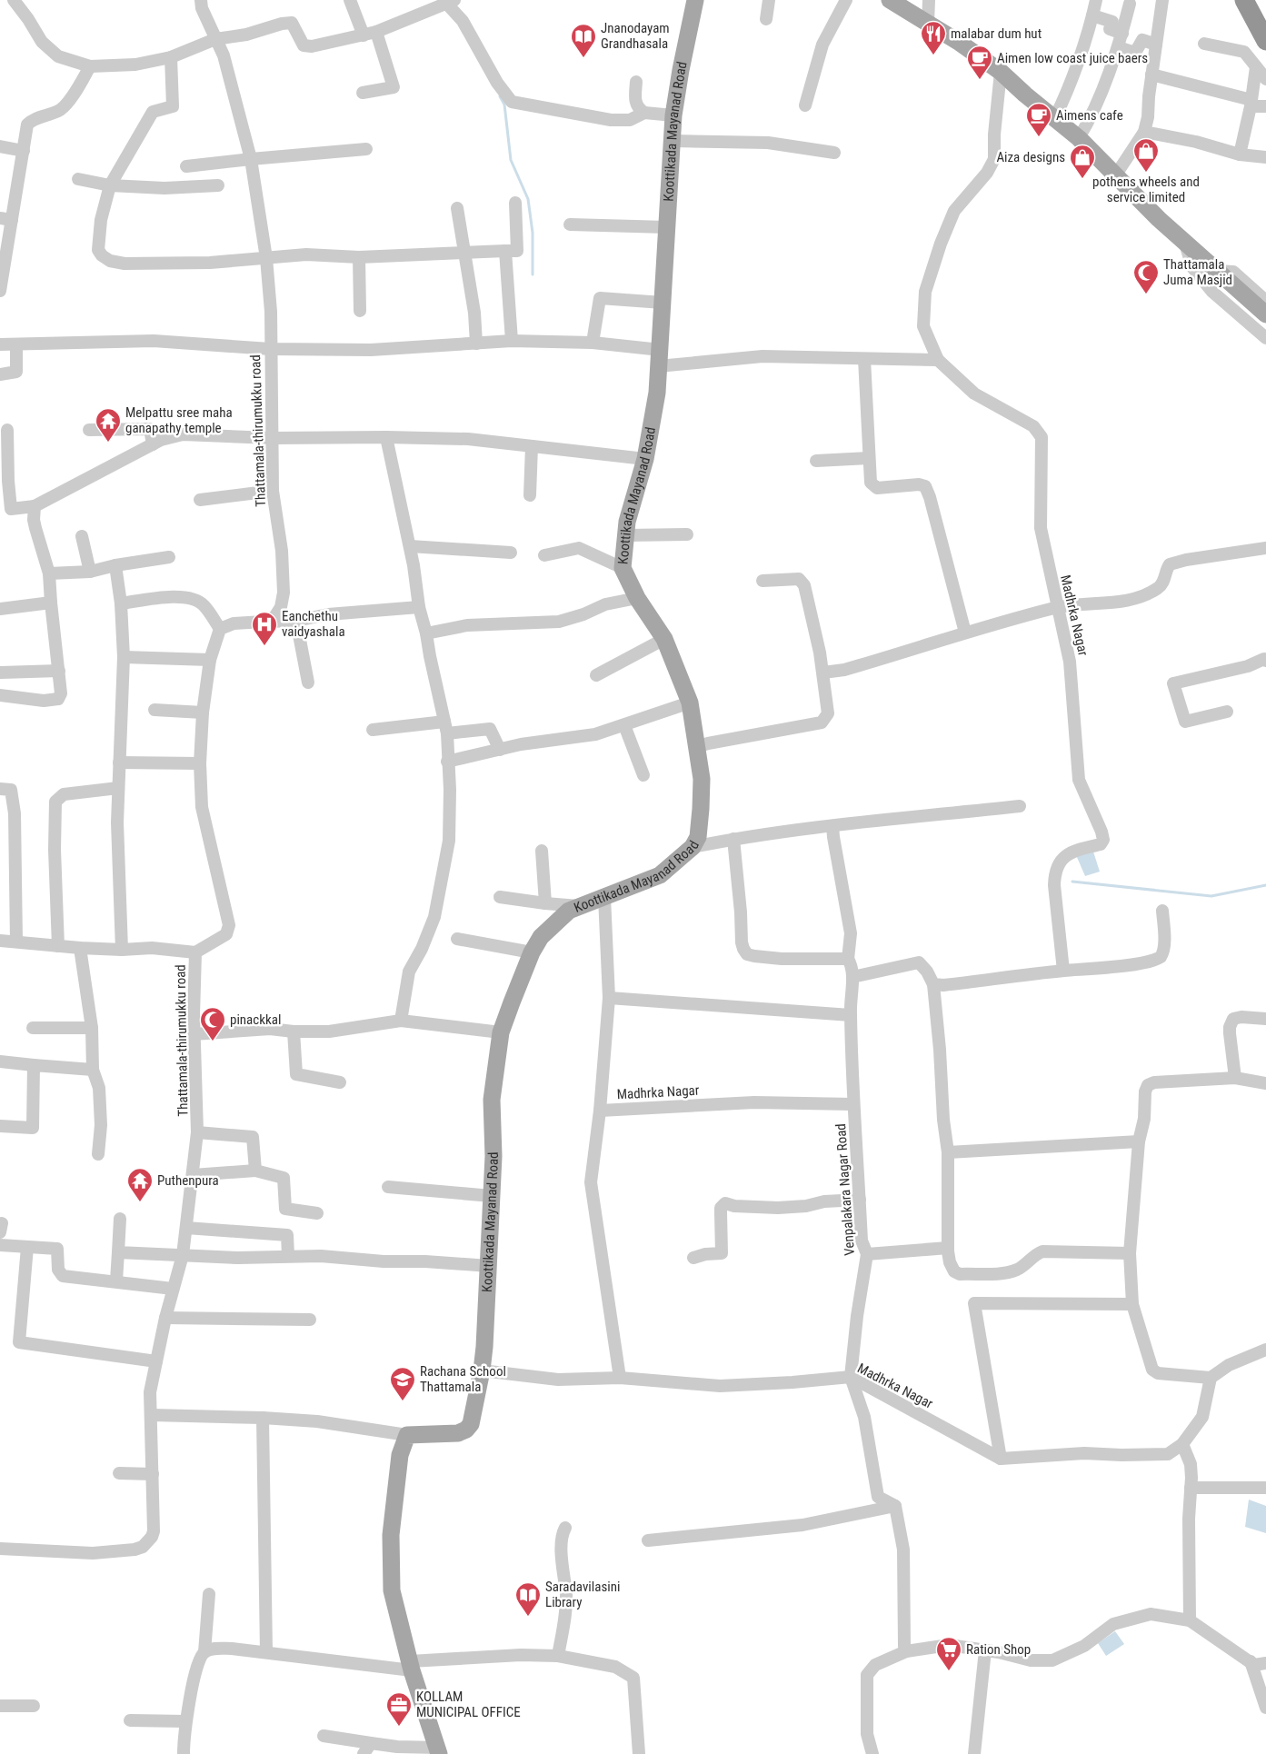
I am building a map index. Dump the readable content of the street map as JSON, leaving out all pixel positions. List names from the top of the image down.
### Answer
{
  "streets": {
    "main road": ["Koottikada Mayanad Road"],
    "street": ["Thattamala-thirumukku road", "Madhrka Nagar", "Venpalakara Nagar Road"]
  },
  "crossings": [
    ["Koottikada Mayanad Road", "Madhrka Nagar"],
    ["Madhrka Nagar", "Venpalakara Nagar Road"]
  ],
  "places": {
    "restaurant": ["malabar dum hut"],
    "library": ["Jnanodayam Grandhasala", "Saradavilasini Library"],
    "cafe": ["Aimen low coast juice baers", "Aimens cafe"],
    "shop": ["pothens wheels and service limited", "Aiza designs"],
    "mosque": ["Thattamala Juma Masjid", "pinackkal"],
    "temple": ["Melpattu sree maha ganapathy temple", "Puthenpura"],
    "hospital": ["Eanchethu vaidyashala"],
    "school or university": ["Rachana School Thattamala"],
    "supermarket": ["Ration Shop"],
    "office": ["KOLLAM MUNICIPAL OFFICE"]
  }
}
